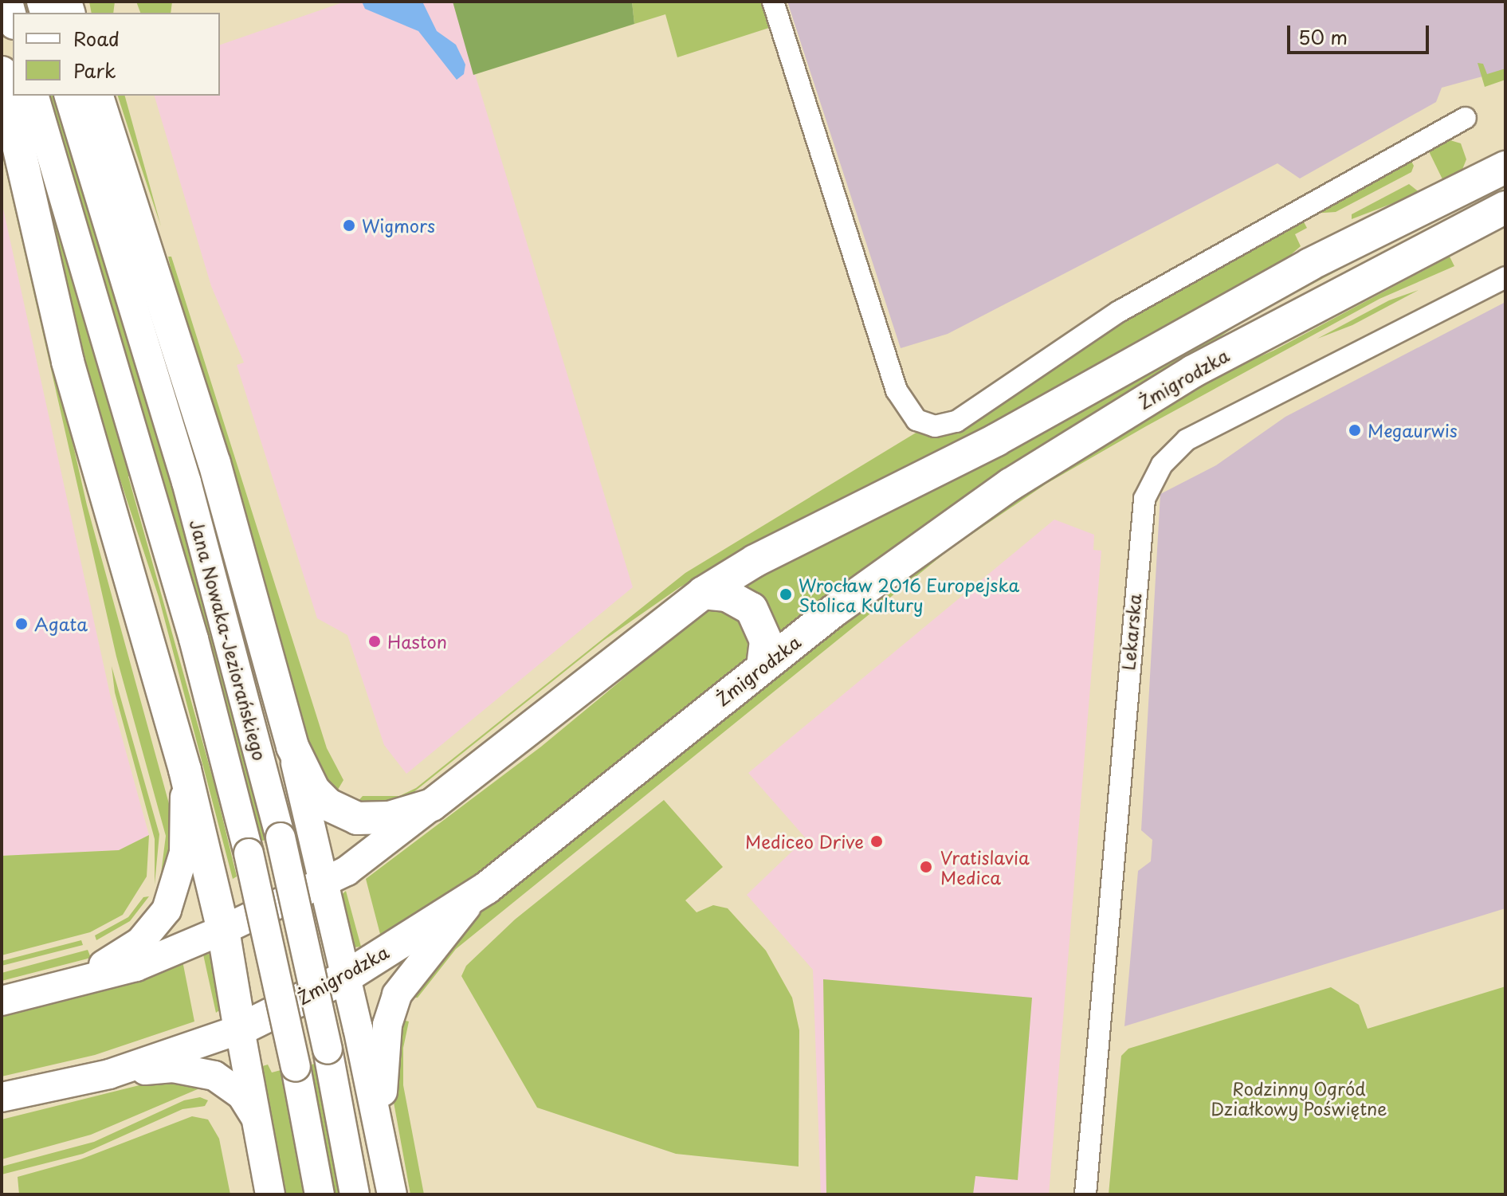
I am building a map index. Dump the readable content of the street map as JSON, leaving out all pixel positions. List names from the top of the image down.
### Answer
{
  "streets": {
    "main road": ["Żmigrodzka"],
    "street": ["Lekarska", "Jana Nowaka-Jeziorańskiego"]
  },
  "parks": ["Rodzinny Ogród Działkowy Poświętne"],
  "places": [
    "Wigmors",
    "Megaurwis",
    "Wrocław 2016 Europejska Stolica Kultury",
    "Agata",
    "Haston",
    "Mediceo Drive",
    "Vratislavia Medica"
  ],
  "legend": ["Road", "Park"],
  "scale_bar": "50 m"
}
